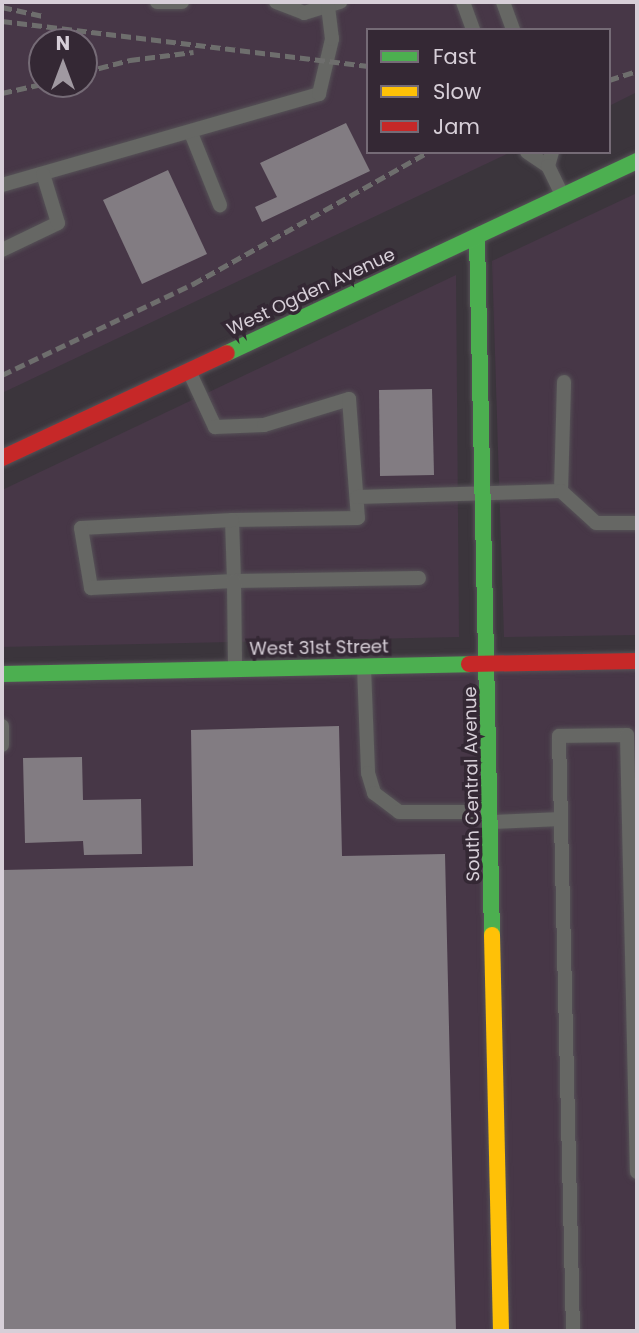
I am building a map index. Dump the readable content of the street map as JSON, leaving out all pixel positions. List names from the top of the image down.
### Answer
{
  "streets": {
    "main road": ["West Ogden Avenue", "West 31st Street", "South Central Avenue"]
  },
  "crossings": [
    ["West Ogden Avenue", "South Central Avenue"],
    ["West 31st Street", "South Central Avenue"]
  ],
  "legend": ["Fast", "Slow", "Jam"],
  "north": "top"
}
